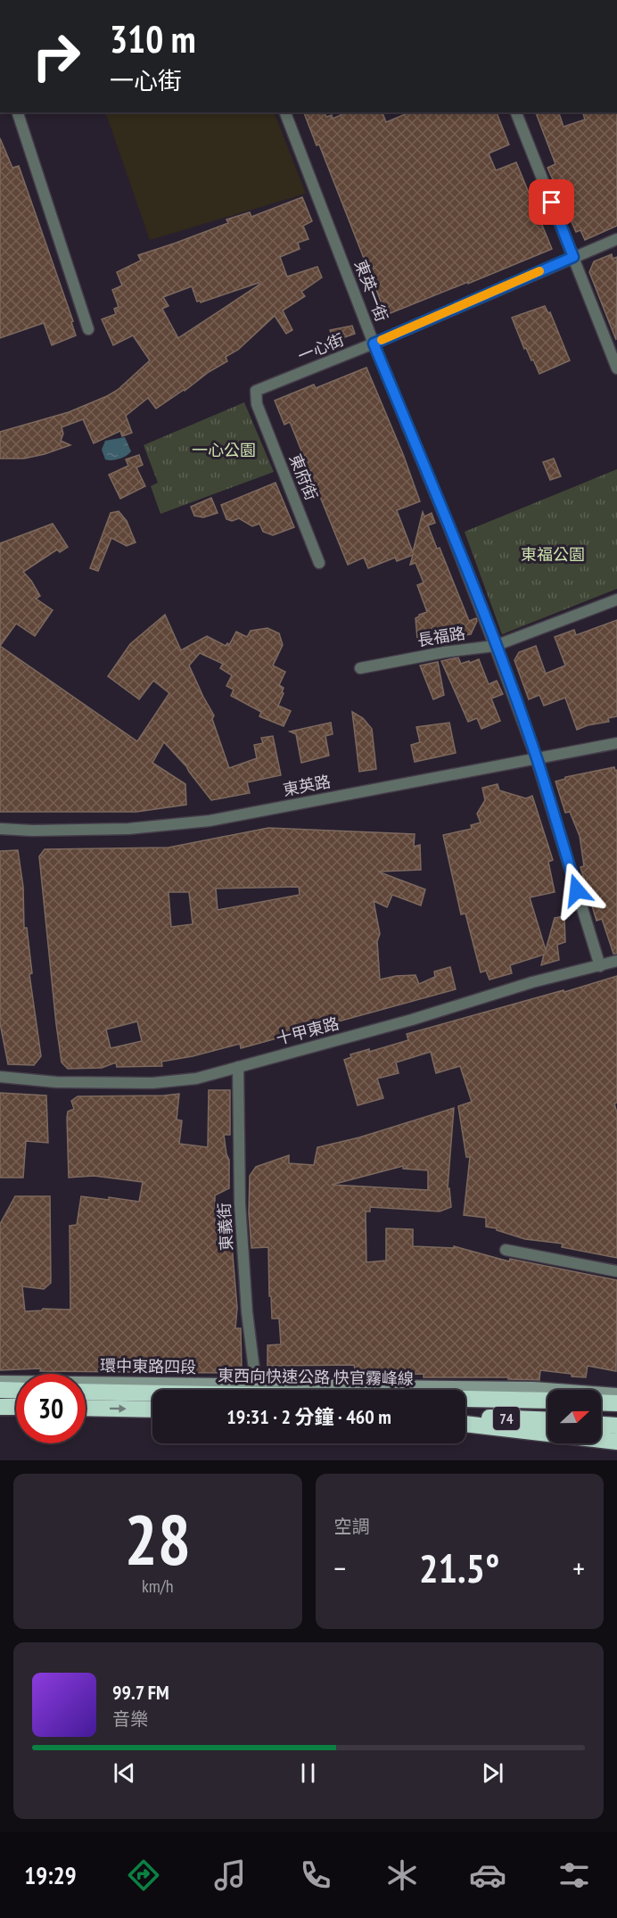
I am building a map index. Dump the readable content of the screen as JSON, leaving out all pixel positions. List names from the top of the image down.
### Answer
{
  "streets": {
    "highway": ["東西向快速公路 快官霧峰線", "74"],
    "street": [
      "東英一街",
      "一心街",
      "東府街",
      "長福路",
      "東英路",
      "十甲東路",
      "東義街",
      "環中東路四段"
    ]
  },
  "crossings": [
    ["東英一街", "一心街"],
    ["東英一街", "長福路"],
    ["東英一街", "東英路"],
    ["東英一街", "十甲東路"],
    ["一心街", "東府街"],
    ["十甲東路", "東義街"],
    ["東義街", "環中東路四段"]
  ],
  "parks": ["一心公園", "東福公園"],
  "north": "right",
  "page": {
    "turn": ["310 m", "一心街"],
    "limit": "30",
    "trip": "19:31 · 2 分鐘 · 460 m",
    "tile": [
      ["28", "km/h"],
      "空調"
    ],
    "heat": ["−", "21.5°", "+"],
    "song": ["99.7 FM", "音樂"],
    "tabs": "19:29"
  }
}
